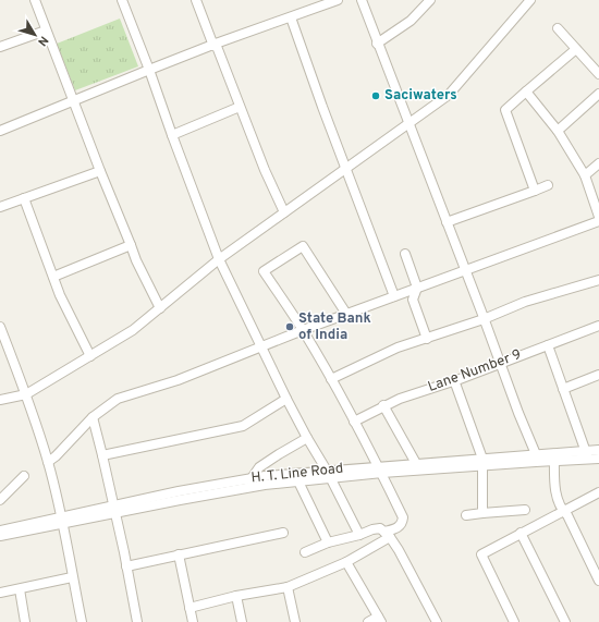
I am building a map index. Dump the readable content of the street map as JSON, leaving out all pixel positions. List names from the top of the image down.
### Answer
{
  "streets": {
    "street": ["Lane Number 9", "H. T. Line Road"]
  },
  "places": ["Saciwaters", "State Bank of India"],
  "north": "bottom right"
}
